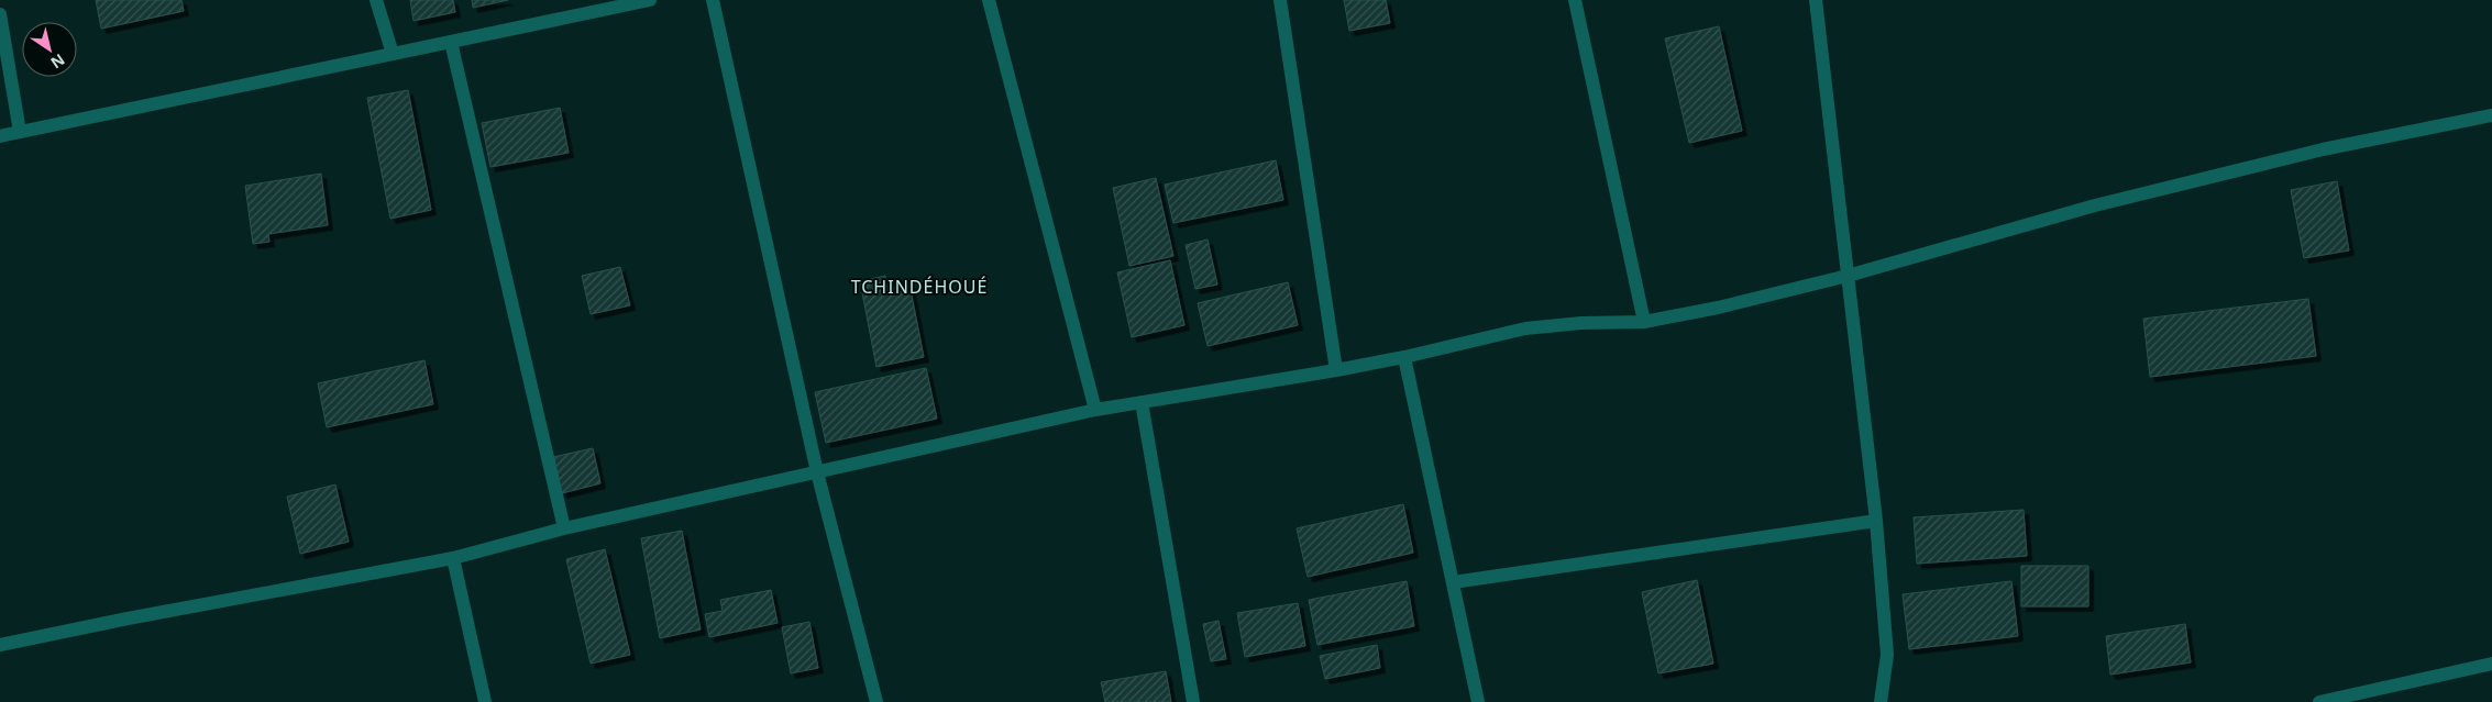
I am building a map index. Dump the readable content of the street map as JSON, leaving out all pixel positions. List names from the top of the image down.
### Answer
{
  "districts": ["TCHINDÉHOUÉ"],
  "north": "bottom right"
}
